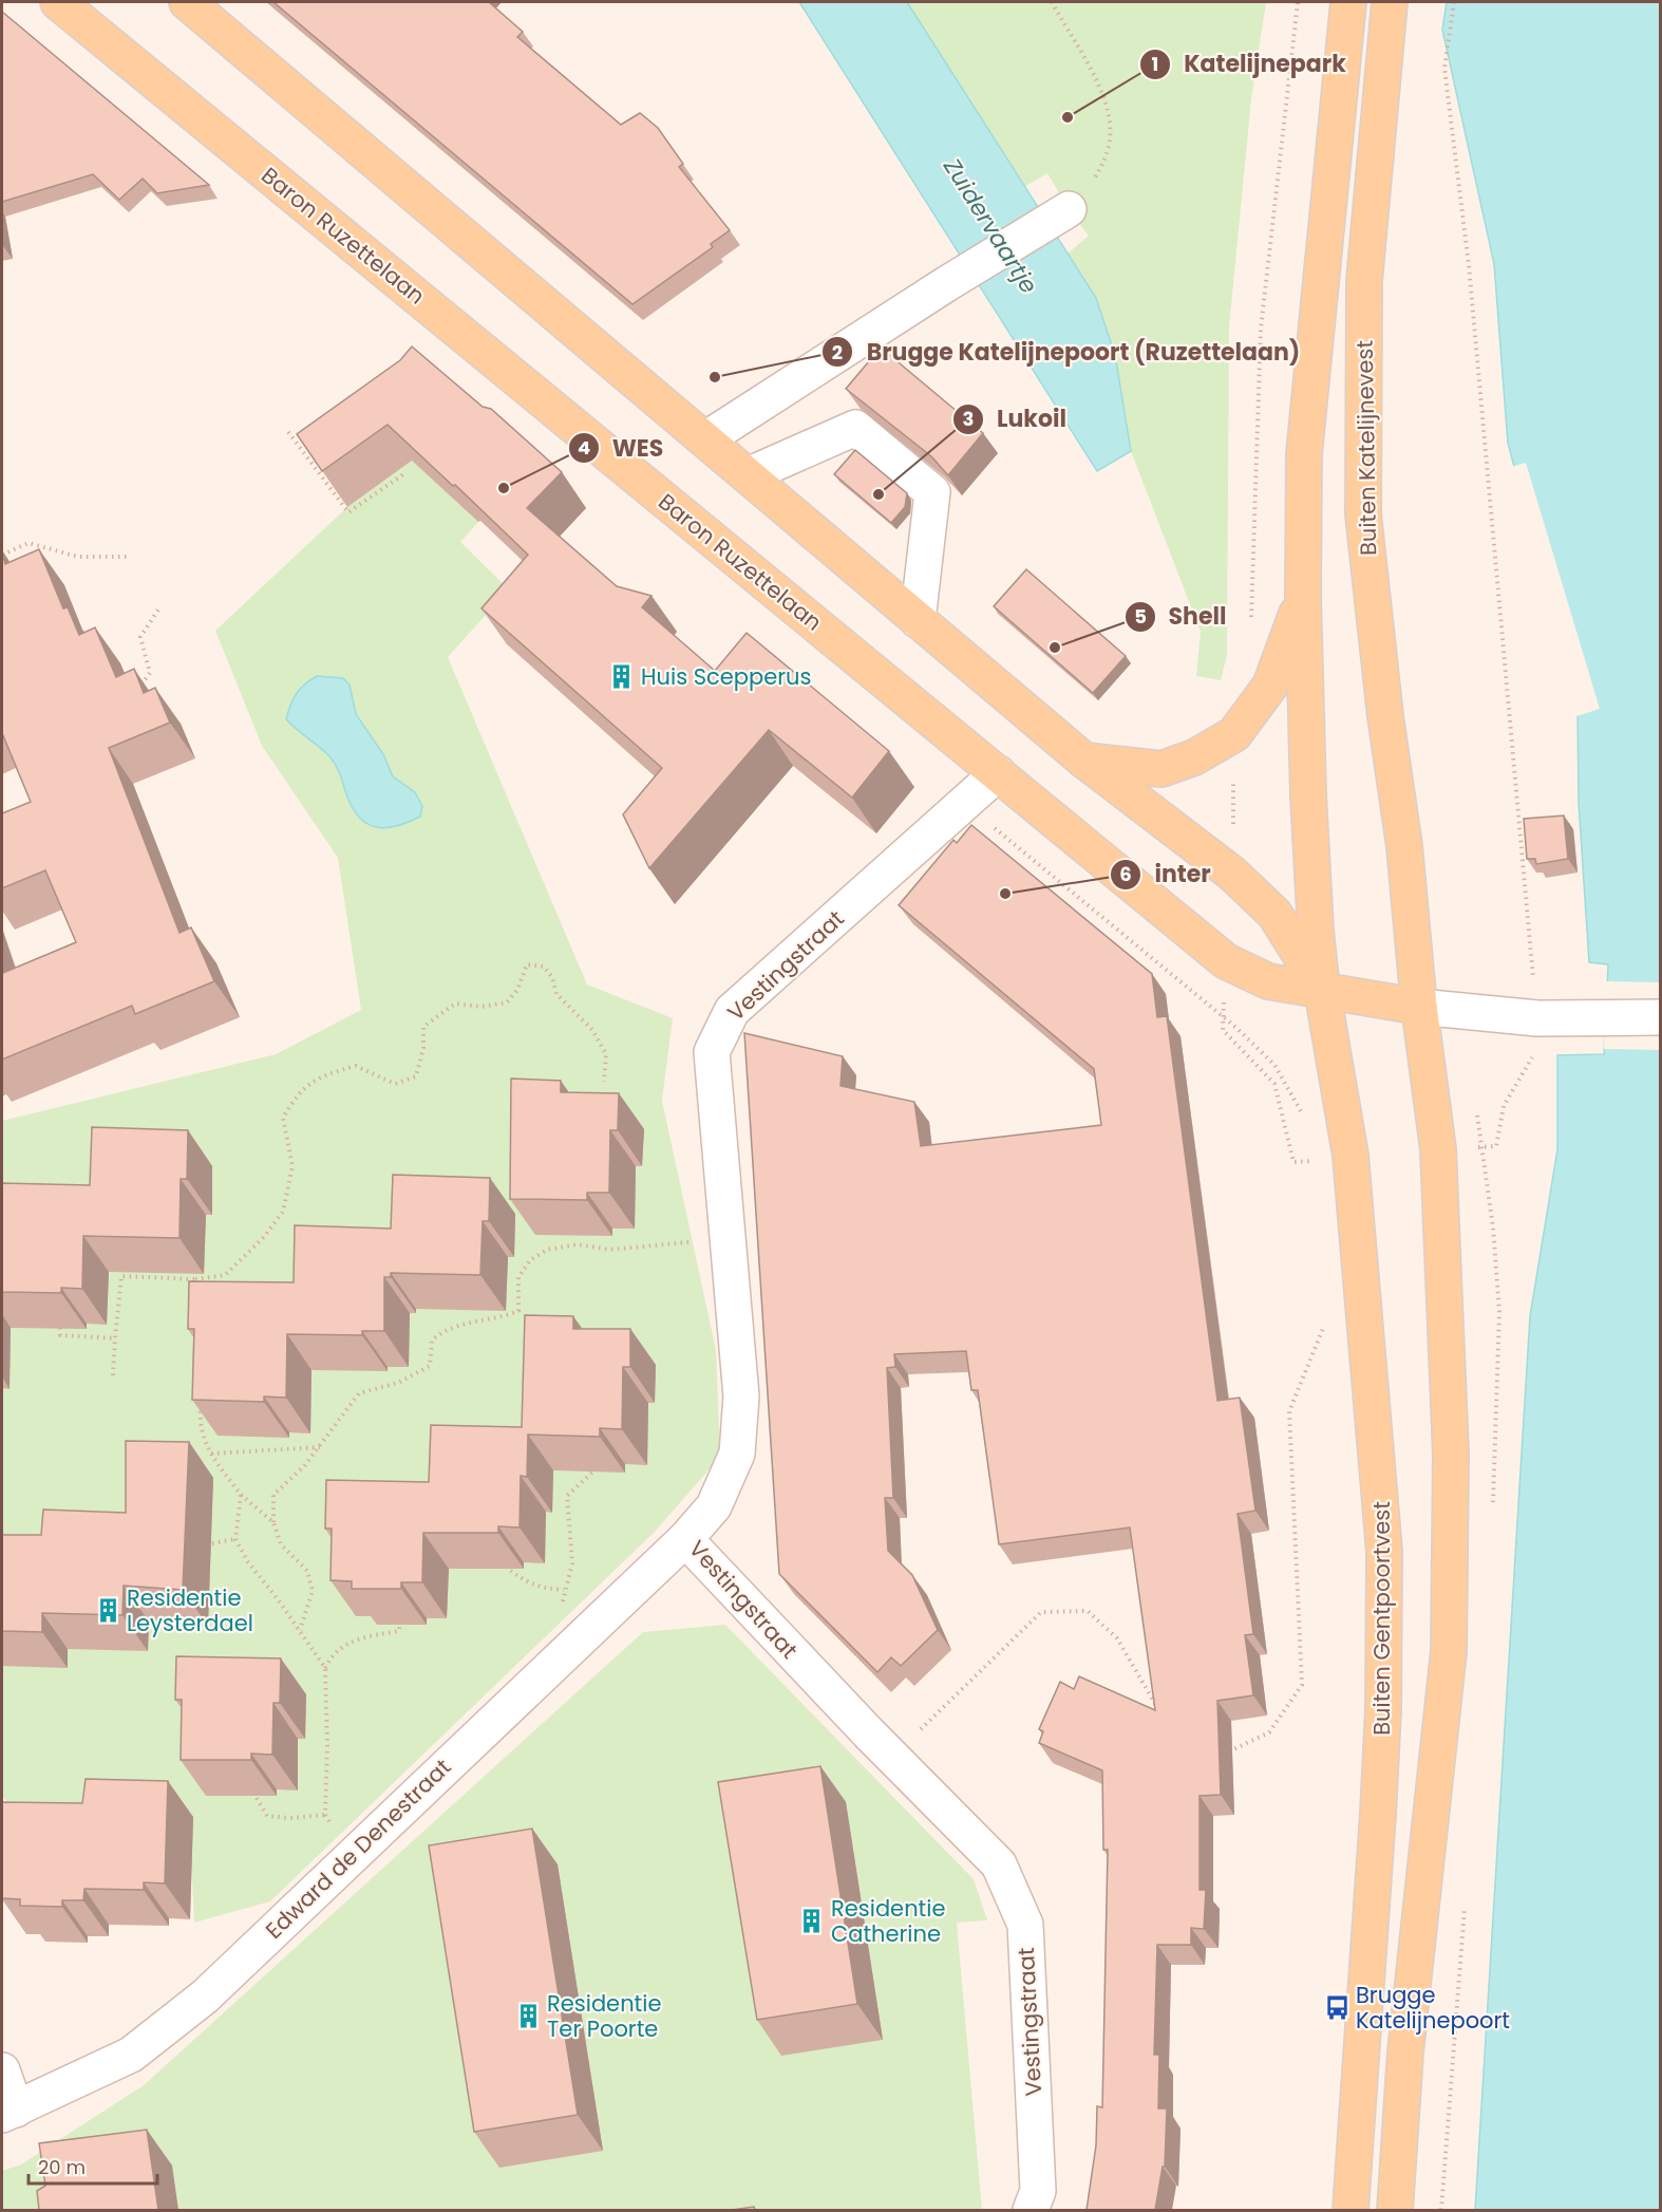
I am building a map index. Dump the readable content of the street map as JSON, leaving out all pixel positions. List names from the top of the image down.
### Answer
{
  "streets": {
    "main road": ["Baron Ruzettelaan", "Buiten Katelijnevest", "Buiten Gentpoortvest"],
    "street": ["Vestingstraat", "Edward de Denestraat"]
  },
  "crossings": [
    ["Baron Ruzettelaan", "Buiten Katelijnevest"],
    ["Baron Ruzettelaan", "Vestingstraat"],
    ["Baron Ruzettelaan", "Buiten Gentpoortvest"],
    ["Vestingstraat", "Edward de Denestraat"]
  ],
  "water": ["Zuidervaartje"],
  "places": {
    "other": [
      "Katelijnepark",
      "Brugge Katelijnepoort (Ruzettelaan)",
      "WES",
      "Lukoil",
      "Shell",
      "inter"
    ],
    "building": [
      "Huis Scepperus",
      "Residentie Leysterdael",
      "Residentie Catherine",
      "Residentie Ter Poorte"
    ],
    "bus stop": ["Brugge Katelijnepoort"]
  },
  "scale_bar": "20 m"
}
